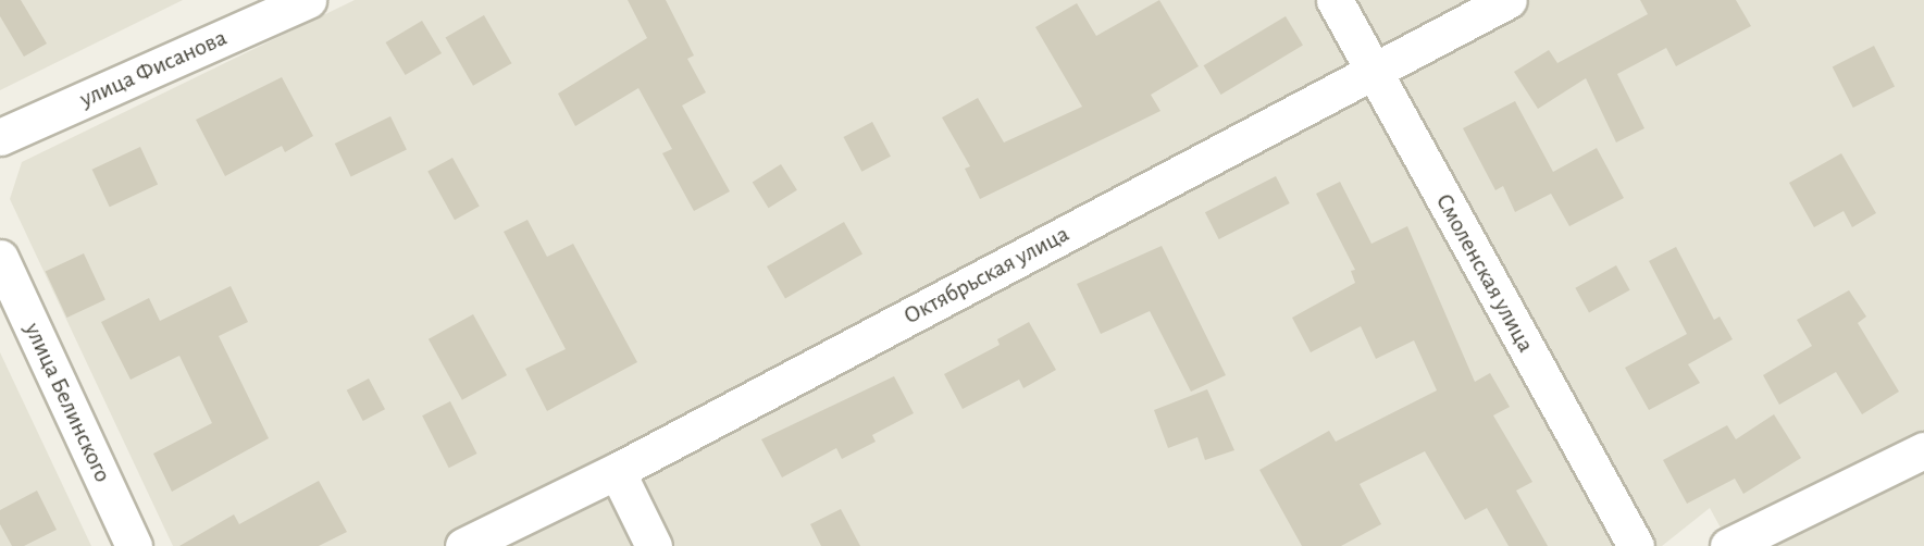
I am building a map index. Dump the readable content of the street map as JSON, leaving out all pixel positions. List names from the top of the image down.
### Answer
{
  "streets": {
    "street": [
      "улица Фисанова",
      "Смоленская улица",
      "Октябрьская улица",
      "улица Белинского"
    ]
  },
  "crossings": [
    ["Смоленская улица", "Октябрьская улица"]
  ]
}
